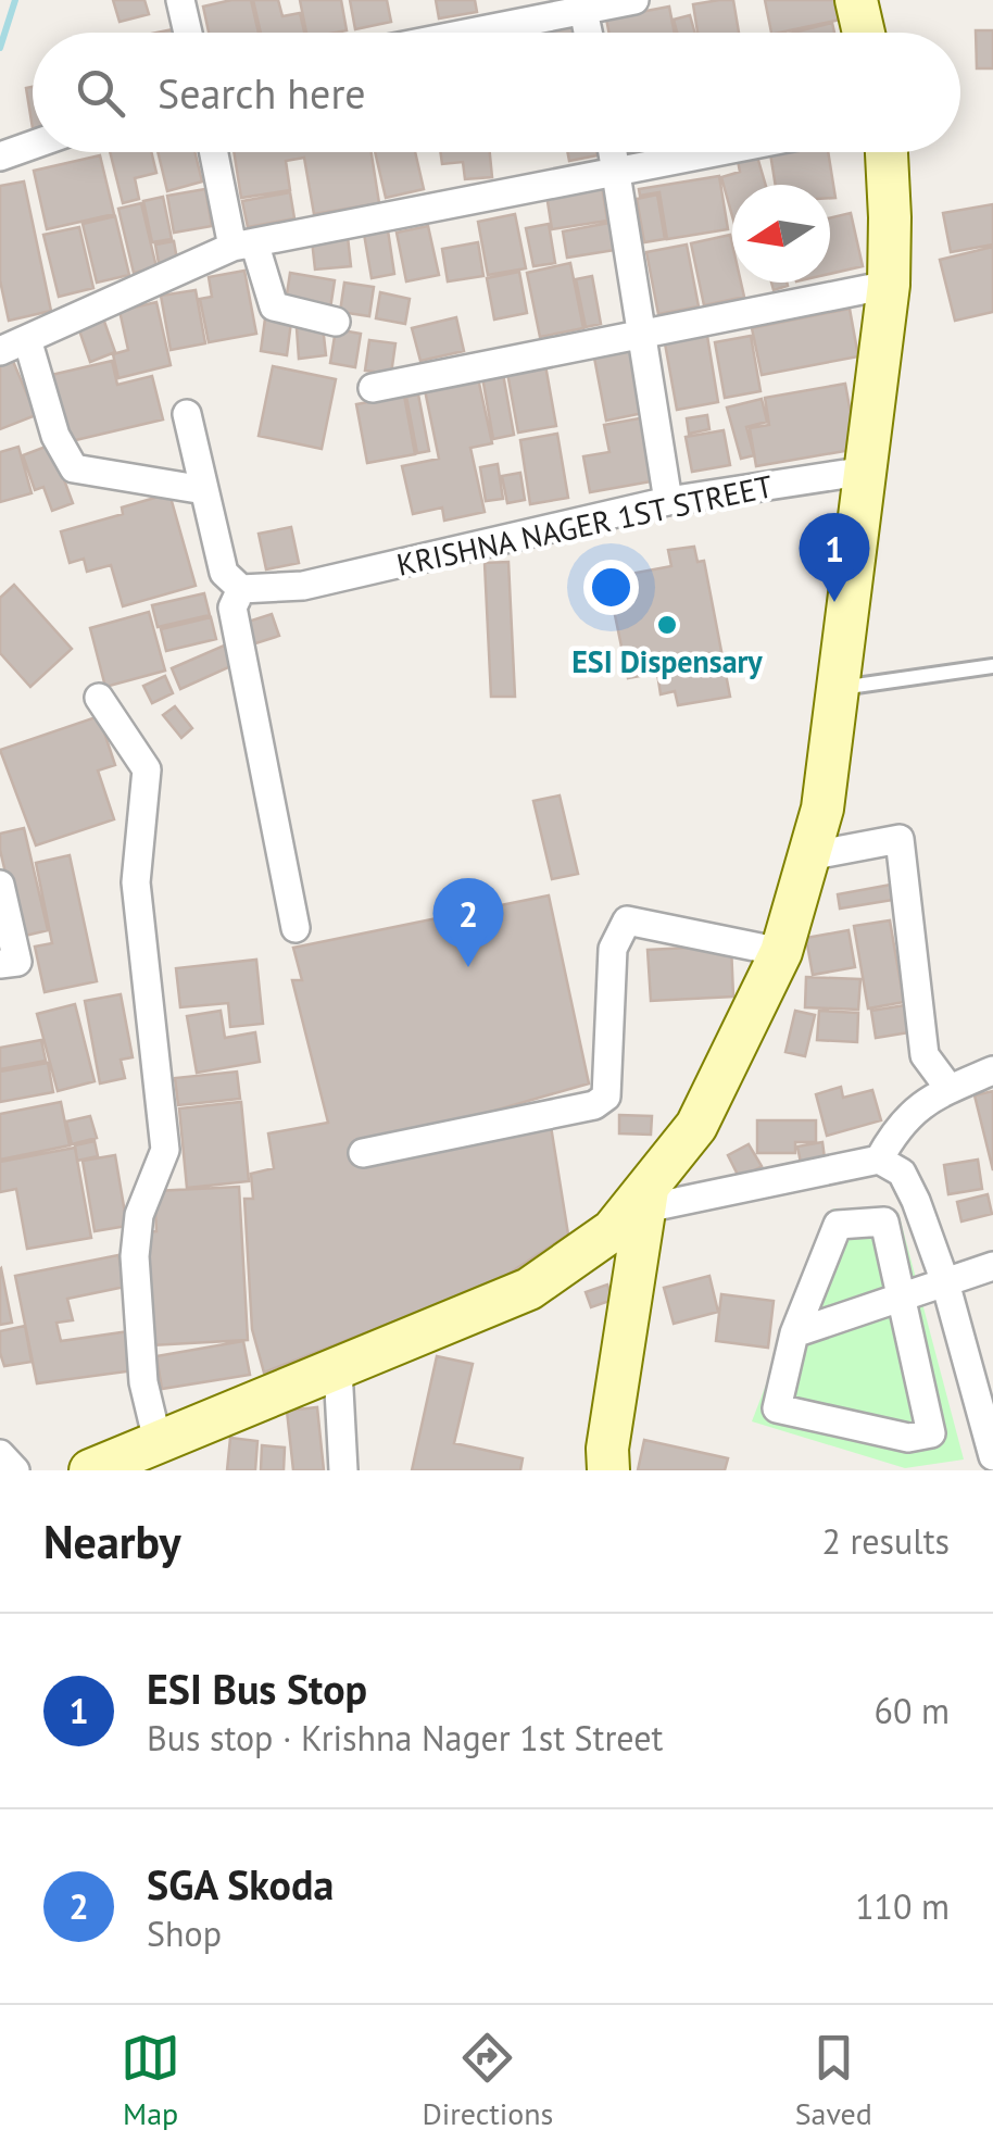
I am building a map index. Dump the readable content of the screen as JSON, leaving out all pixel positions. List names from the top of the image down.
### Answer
{
  "streets": {
    "street": ["KRISHNA NAGER 1ST STREET"]
  },
  "places": ["ESI Dispensary"],
  "north": "left",
  "page": {
    "search": "Search here",
    "pins": ["1", "2"],
    "heading": ["Nearby", "2 results"],
    "list": [
      {
        "mark": "1",
        "name": "ESI Bus Stop",
        "note": "Bus stop · Krishna Nager 1st Street",
        "value": "60 m"
      },
      {
        "mark": "2",
        "name": "SGA Skoda",
        "note": "Shop",
        "value": "110 m"
      }
    ],
    "nav": ["Map", "Directions", "Saved"]
  }
}
